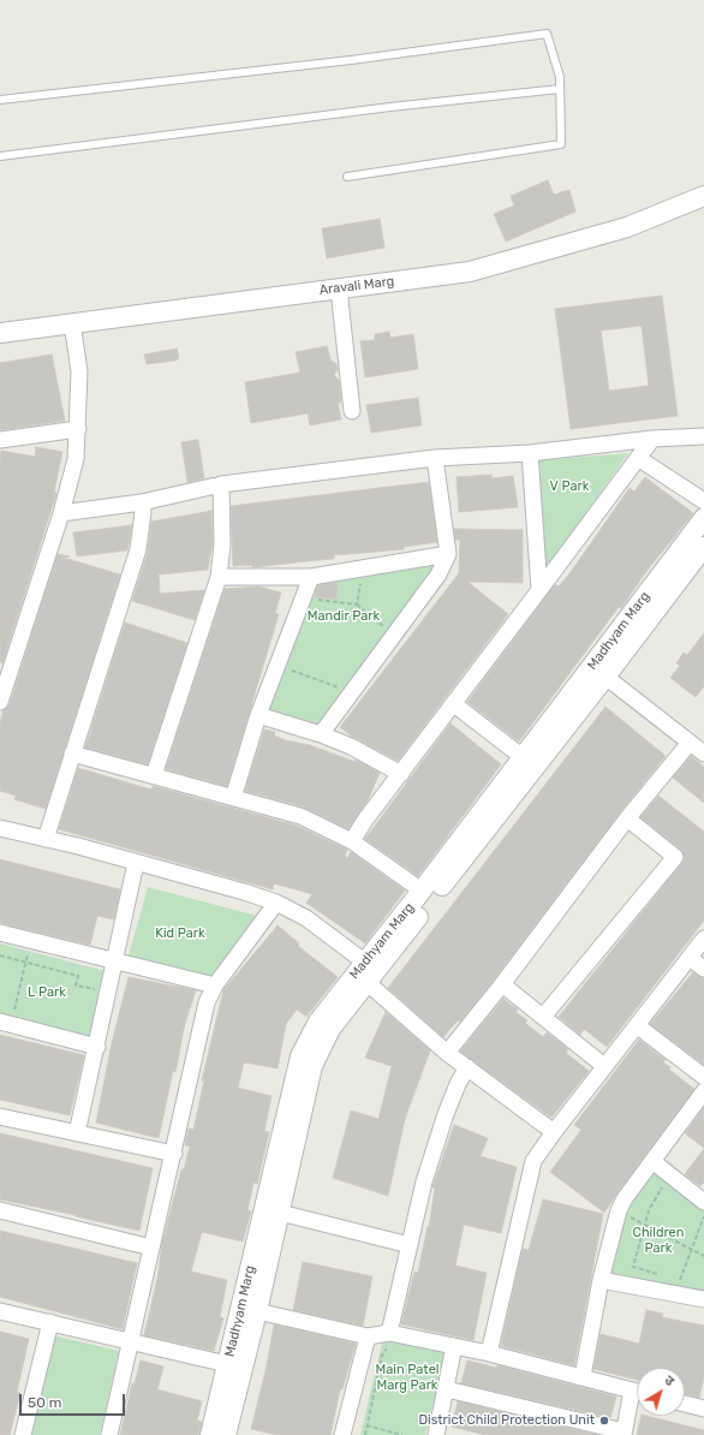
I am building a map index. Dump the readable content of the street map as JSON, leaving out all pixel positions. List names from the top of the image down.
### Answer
{
  "streets": {
    "street": ["Aravali Marg", "Madhyam Marg"]
  },
  "parks": [
    "V Park",
    "Mandir Park",
    "Kid Park",
    "L Park",
    "Children Park",
    "Main Patel Marg Park"
  ],
  "places": ["District Child Protection Unit"],
  "scale_bar": "50 m",
  "north": "top right"
}
